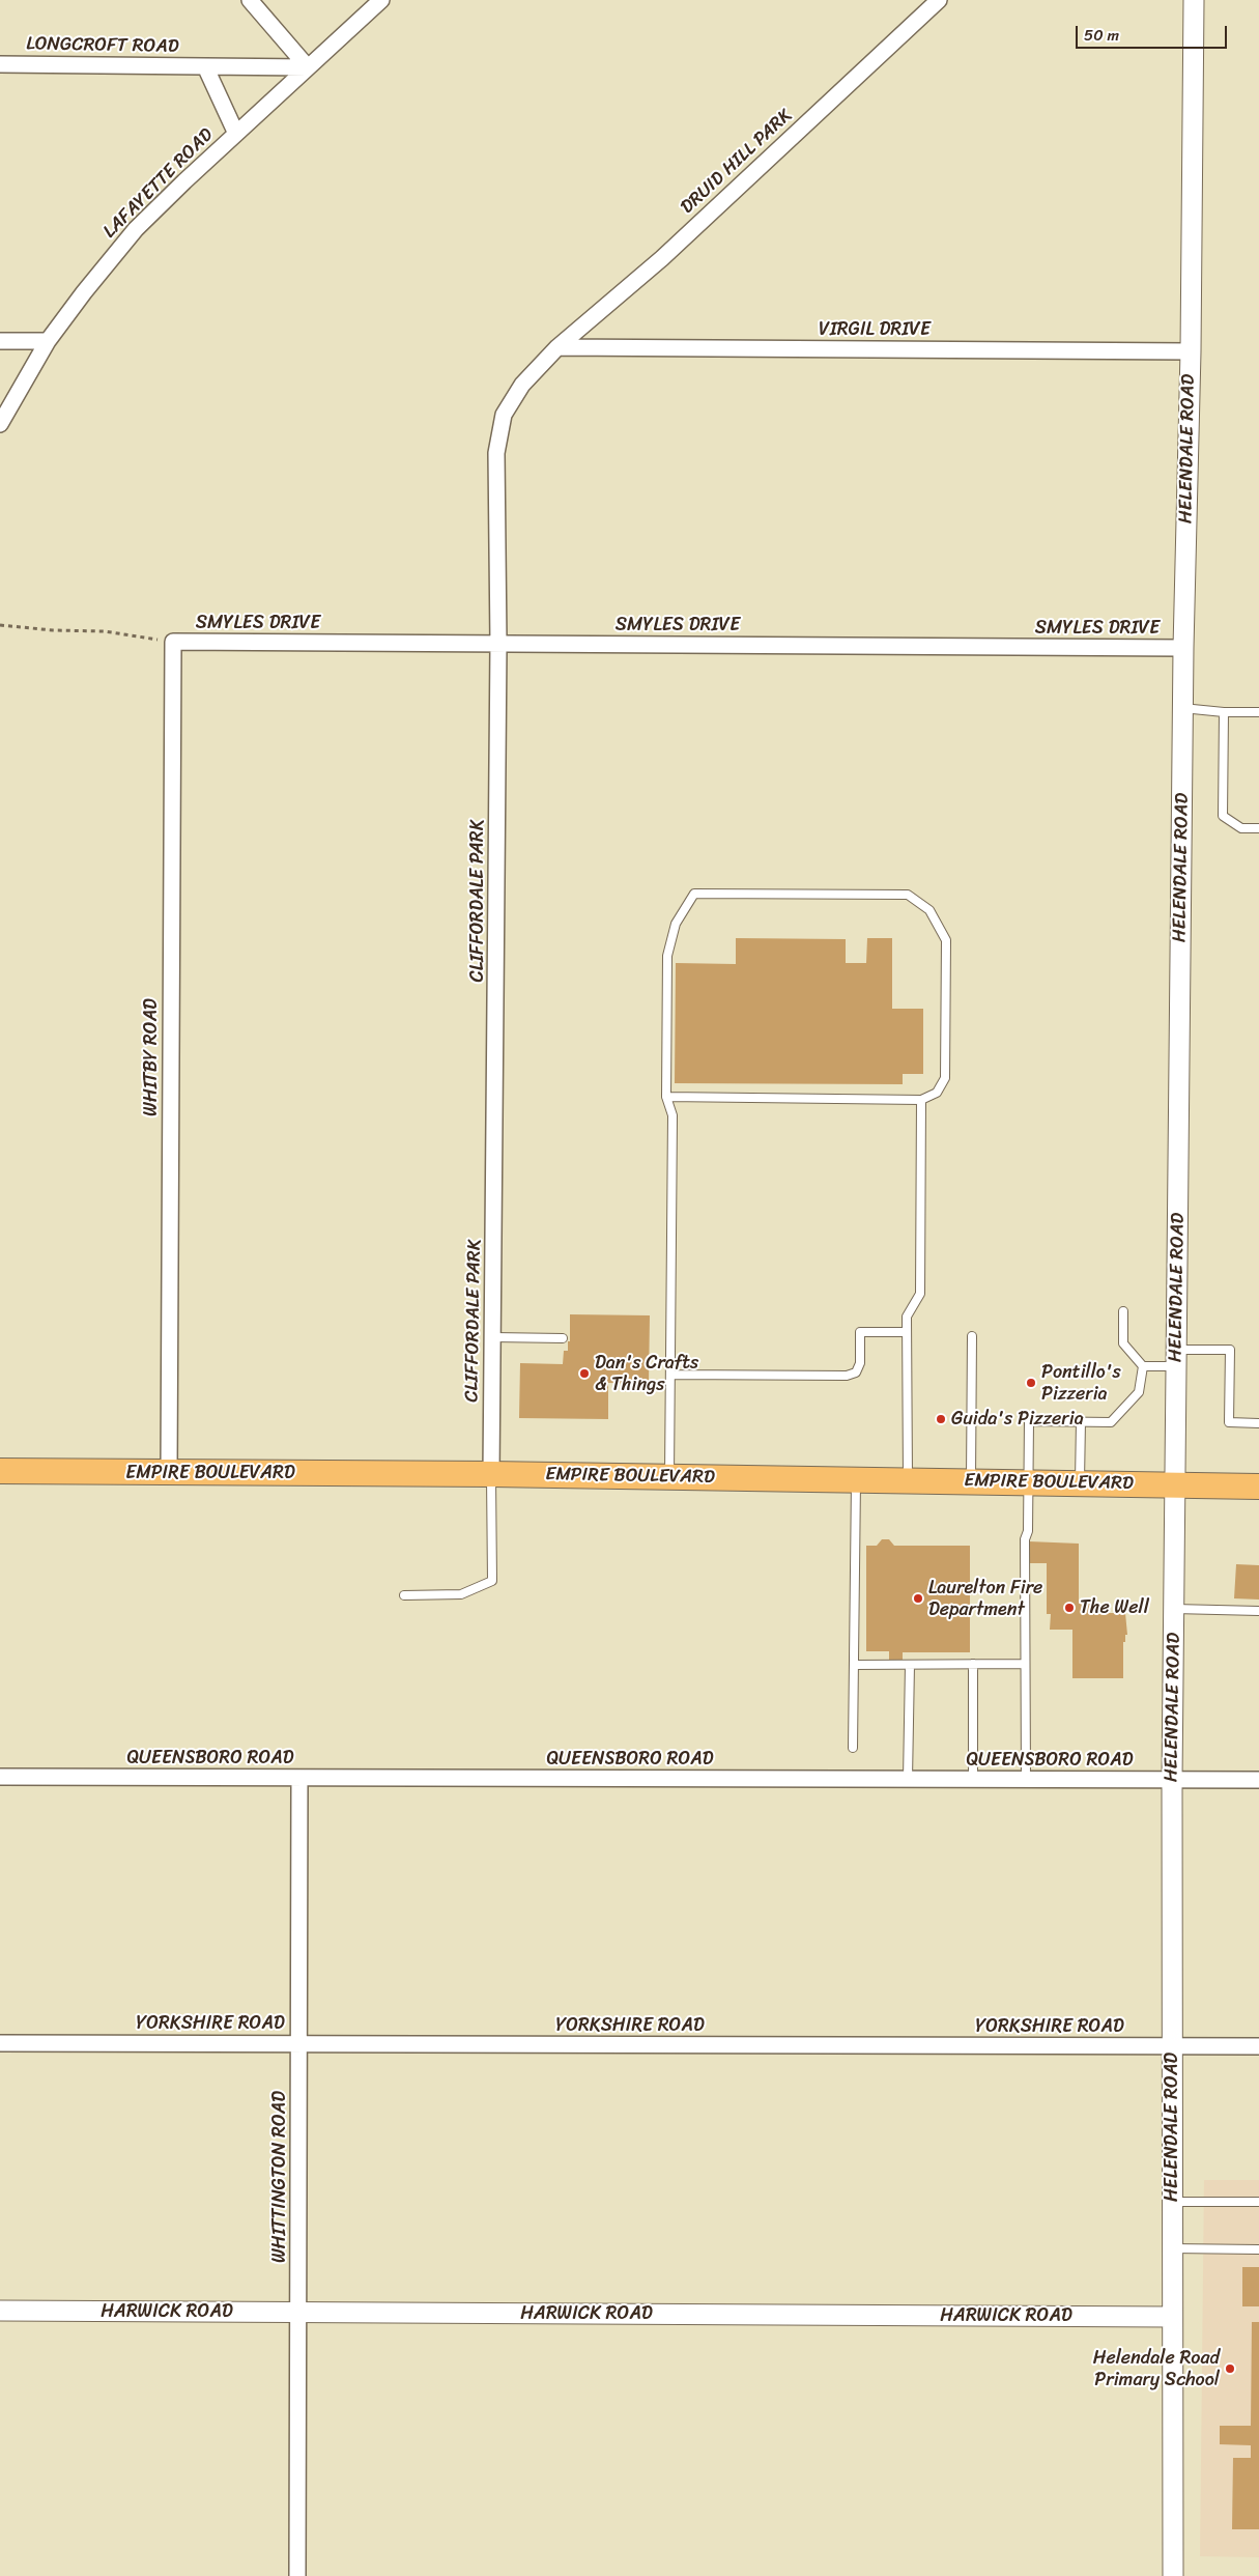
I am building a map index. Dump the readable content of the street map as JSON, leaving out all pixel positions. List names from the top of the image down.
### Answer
{
  "streets": {
    "main road": ["EMPIRE BOULEVARD"],
    "street": [
      "LONGCROFT ROAD",
      "DRUID HILL PARK",
      "LAFAYETTE ROAD",
      "VIRGIL DRIVE",
      "HELENDALE ROAD",
      "SMYLES DRIVE",
      "CLIFFORDALE PARK",
      "WHITBY ROAD",
      "QUEENSBORO ROAD",
      "YORKSHIRE ROAD",
      "WHITTINGTON ROAD",
      "HARWICK ROAD"
    ]
  },
  "crossings": [
    ["LONGCROFT ROAD", "LAFAYETTE ROAD"],
    ["DRUID HILL PARK", "VIRGIL DRIVE"],
    ["DRUID HILL PARK", "CLIFFORDALE PARK"],
    ["VIRGIL DRIVE", "HELENDALE ROAD"],
    ["VIRGIL DRIVE", "CLIFFORDALE PARK"],
    ["HELENDALE ROAD", "SMYLES DRIVE"],
    ["HELENDALE ROAD", "EMPIRE BOULEVARD"],
    ["HELENDALE ROAD", "QUEENSBORO ROAD"],
    ["HELENDALE ROAD", "YORKSHIRE ROAD"],
    ["HELENDALE ROAD", "HARWICK ROAD"],
    ["SMYLES DRIVE", "CLIFFORDALE PARK"],
    ["SMYLES DRIVE", "WHITBY ROAD"],
    ["CLIFFORDALE PARK", "EMPIRE BOULEVARD"],
    ["WHITBY ROAD", "EMPIRE BOULEVARD"],
    ["QUEENSBORO ROAD", "WHITTINGTON ROAD"],
    ["YORKSHIRE ROAD", "WHITTINGTON ROAD"],
    ["WHITTINGTON ROAD", "HARWICK ROAD"]
  ],
  "places": [
    "Dan's Crafts & Things",
    "Pontillo's Pizzeria",
    "Guida's Pizzeria",
    "Laurelton Fire Department",
    "The Well",
    "Helendale Road Primary School"
  ],
  "scale_bar": "50 m"
}
